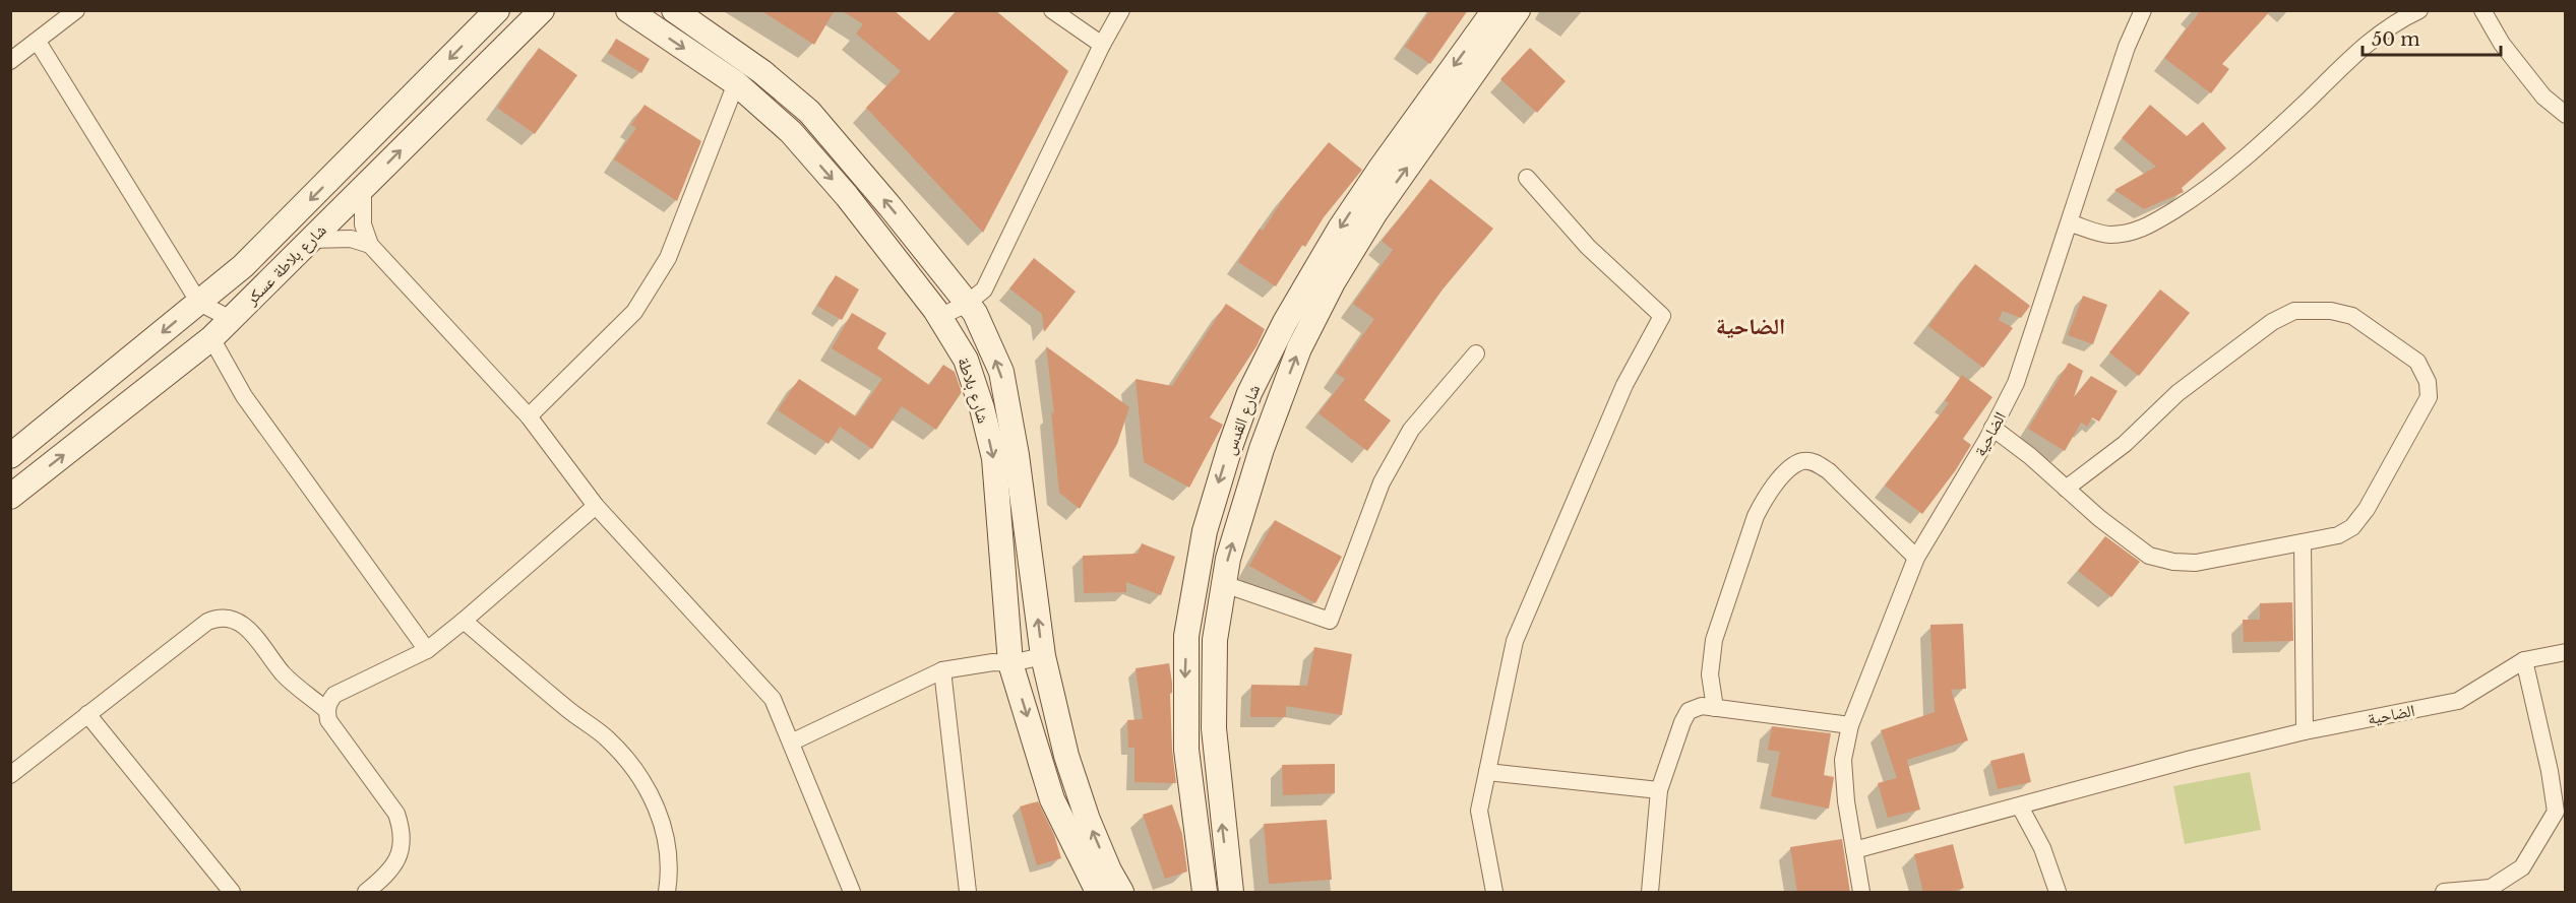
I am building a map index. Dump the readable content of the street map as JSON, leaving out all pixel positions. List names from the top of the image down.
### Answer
{
  "streets": {
    "main road": ["شارع بلاطة عسكر", "شارع بلاطة", "شارع القدس"],
    "street": ["الضاحية"]
  },
  "districts": ["الضاحية"],
  "scale_bar": "50 m"
}
